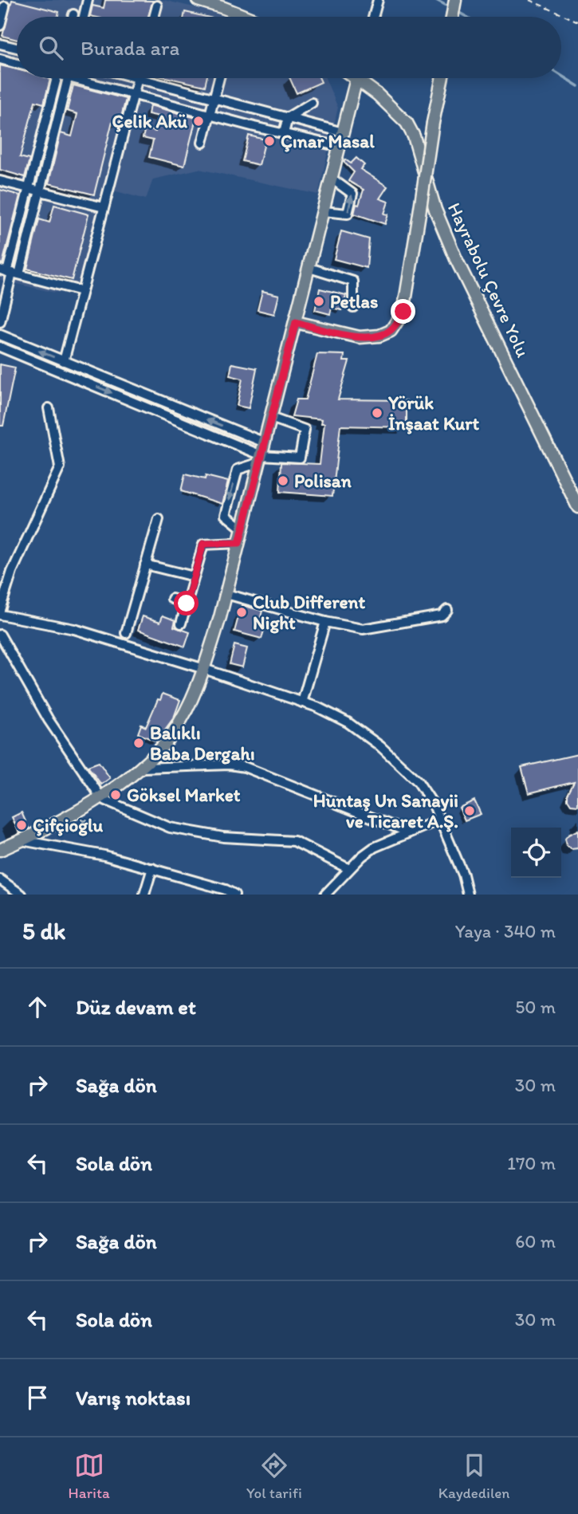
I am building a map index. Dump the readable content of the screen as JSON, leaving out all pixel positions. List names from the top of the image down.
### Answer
{
  "streets": {
    "main road": ["Hayrabolu Çevre Yolu"]
  },
  "places": [
    "Çelik Akü",
    "Çınar Masal",
    "Petlas",
    "Yörük İnşaat Kurt",
    "Polisan",
    "Club Different Night",
    "Balıklı Baba Dergahı",
    "Göksel Market",
    "Huntaş Un Sanayii ve Ticaret A.Ş.",
    "Çifçioğlu"
  ],
  "page": {
    "search": "Burada ara",
    "heading": ["5 dk", "Yaya · 340 m"],
    "list": [
      ["Düz devam et", "50 m"],
      ["Sağa dön", "30 m"],
      ["Sola dön", "170 m"],
      ["Sağa dön", "60 m"],
      ["Sola dön", "30 m"],
      "Varış noktası"
    ],
    "nav": ["Harita", "Yol tarifi", "Kaydedilen"]
  }
}
